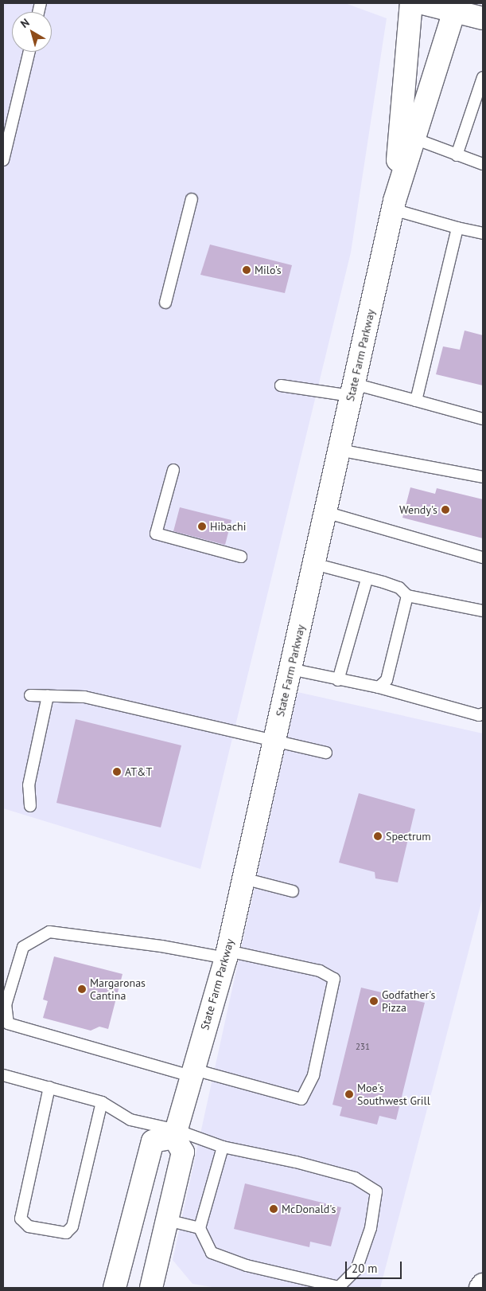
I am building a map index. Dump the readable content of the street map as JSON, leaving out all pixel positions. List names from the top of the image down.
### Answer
{
  "streets": {
    "street": ["State Farm Parkway"]
  },
  "places": [
    "Milo's",
    "Wendy's",
    "Hibachi",
    "AT&T",
    "Spectrum",
    "Margaronas Cantina",
    "Godfather's Pizza",
    "Moe's Southwest Grill",
    "McDonald's"
  ],
  "house_numbers": ["231"],
  "scale_bar": "20 m",
  "north": "top left"
}
